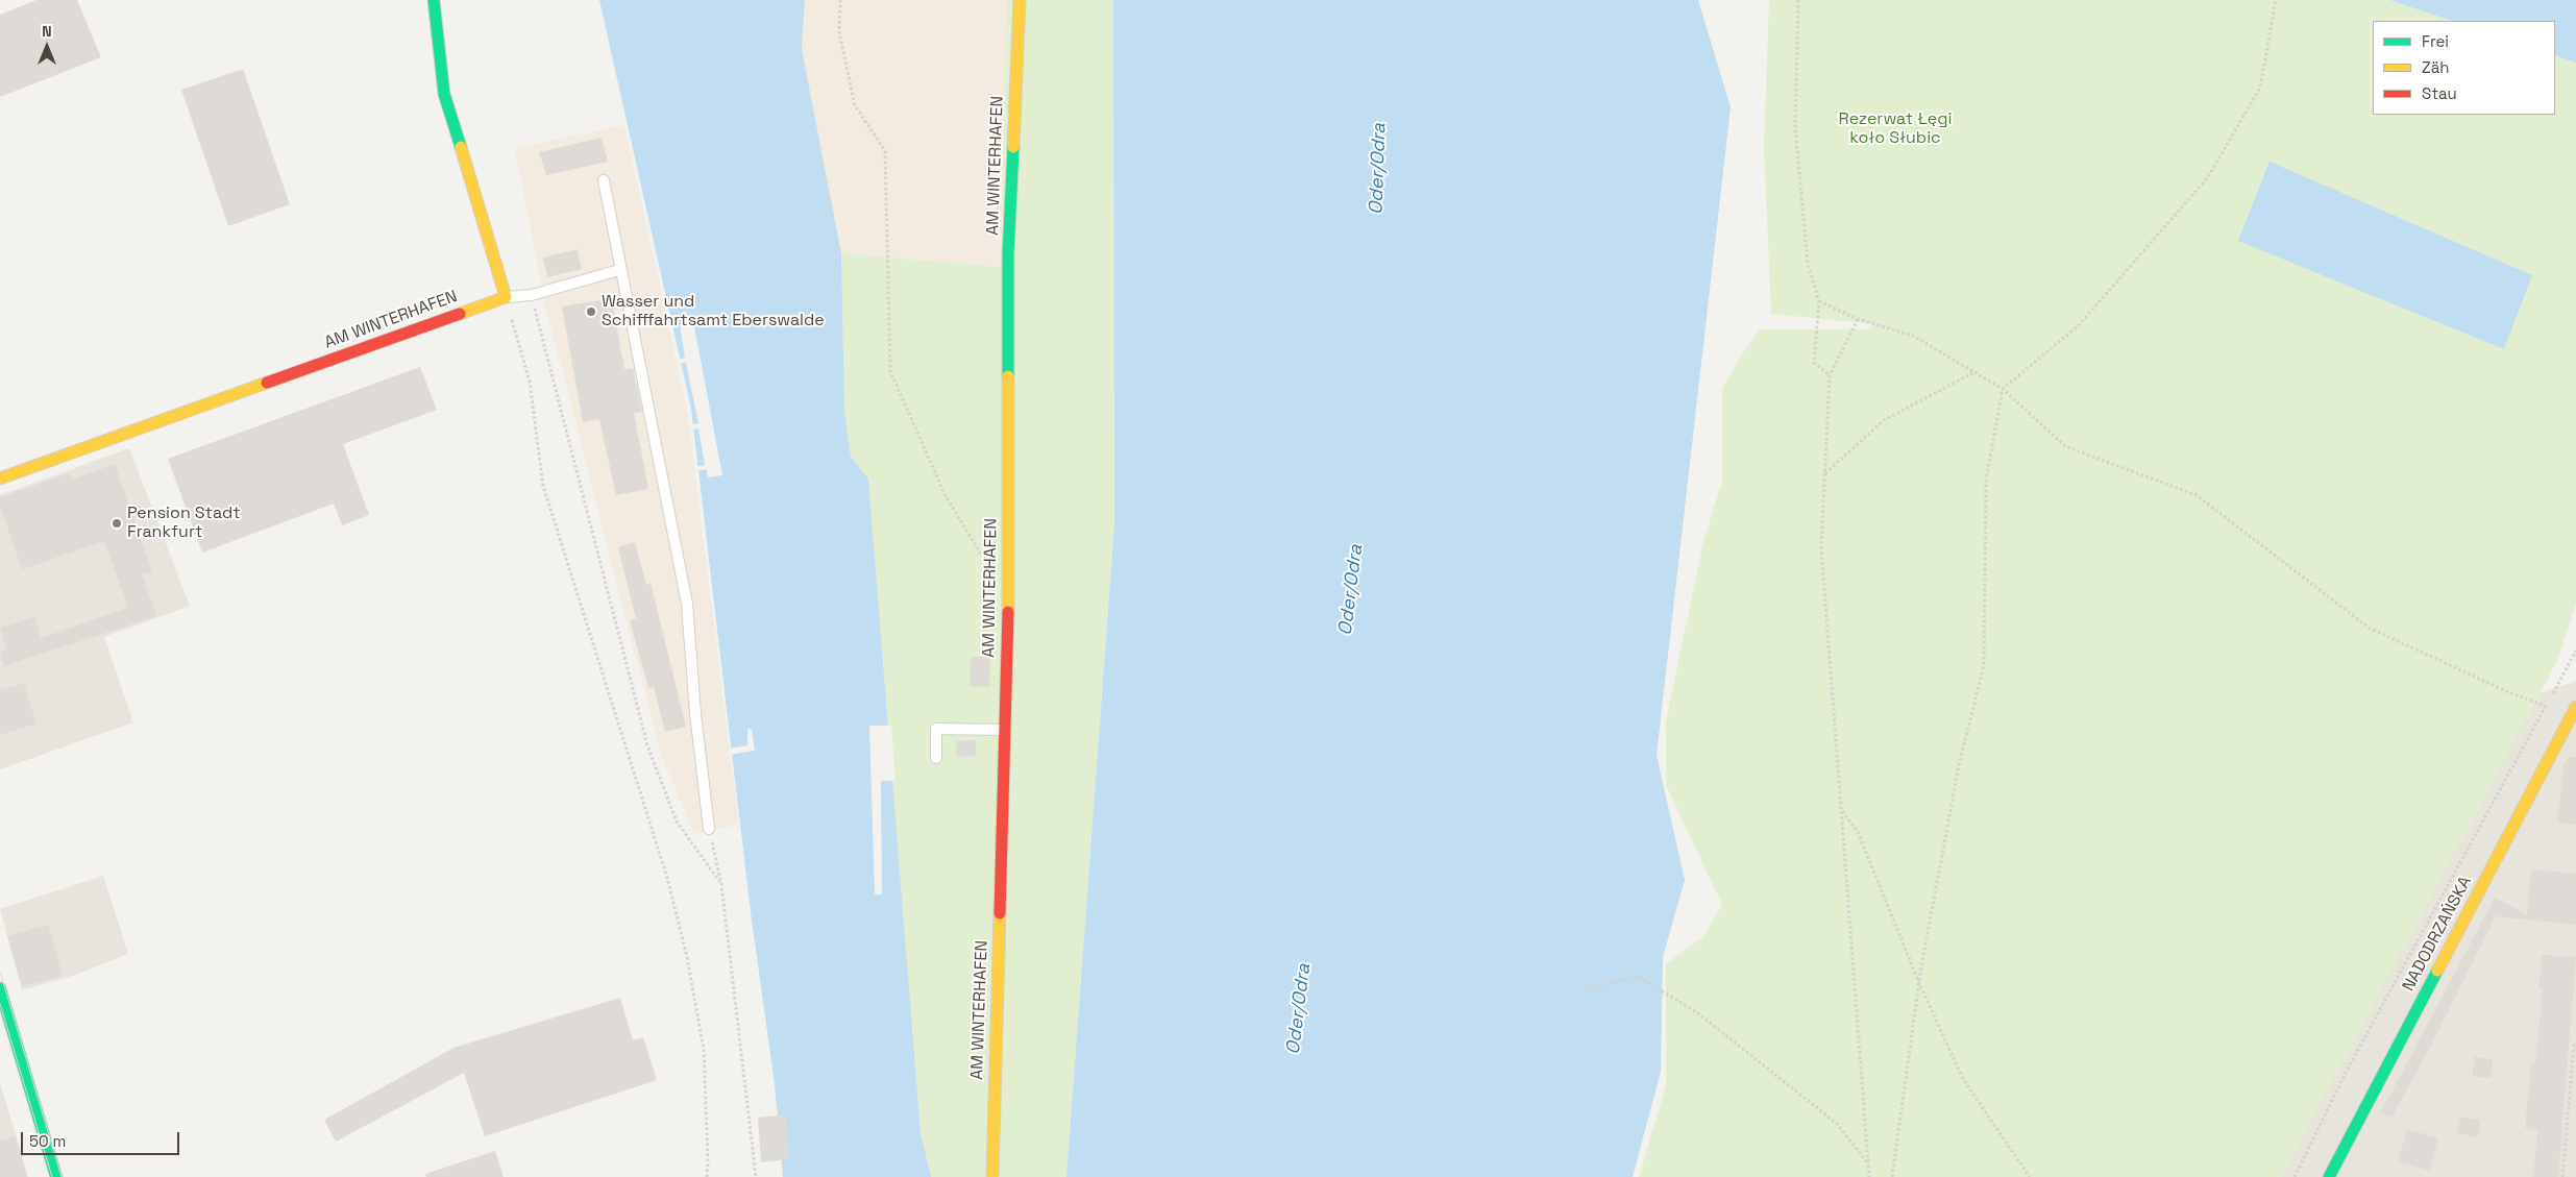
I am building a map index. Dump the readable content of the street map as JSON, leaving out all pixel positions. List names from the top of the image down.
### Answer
{
  "streets": {
    "street": ["AM WINTERHAFEN", "NADODRZAŃSKA"]
  },
  "water": ["Oder/Odra"],
  "parks": ["Rezerwat Łęgi koło Słubic"],
  "places": ["Wasser und Schifffahrtsamt Eberswalde", "Pension Stadt Frankfurt"],
  "legend": ["Frei", "Zäh", "Stau"],
  "scale_bar": "50 m",
  "north": "top"
}
